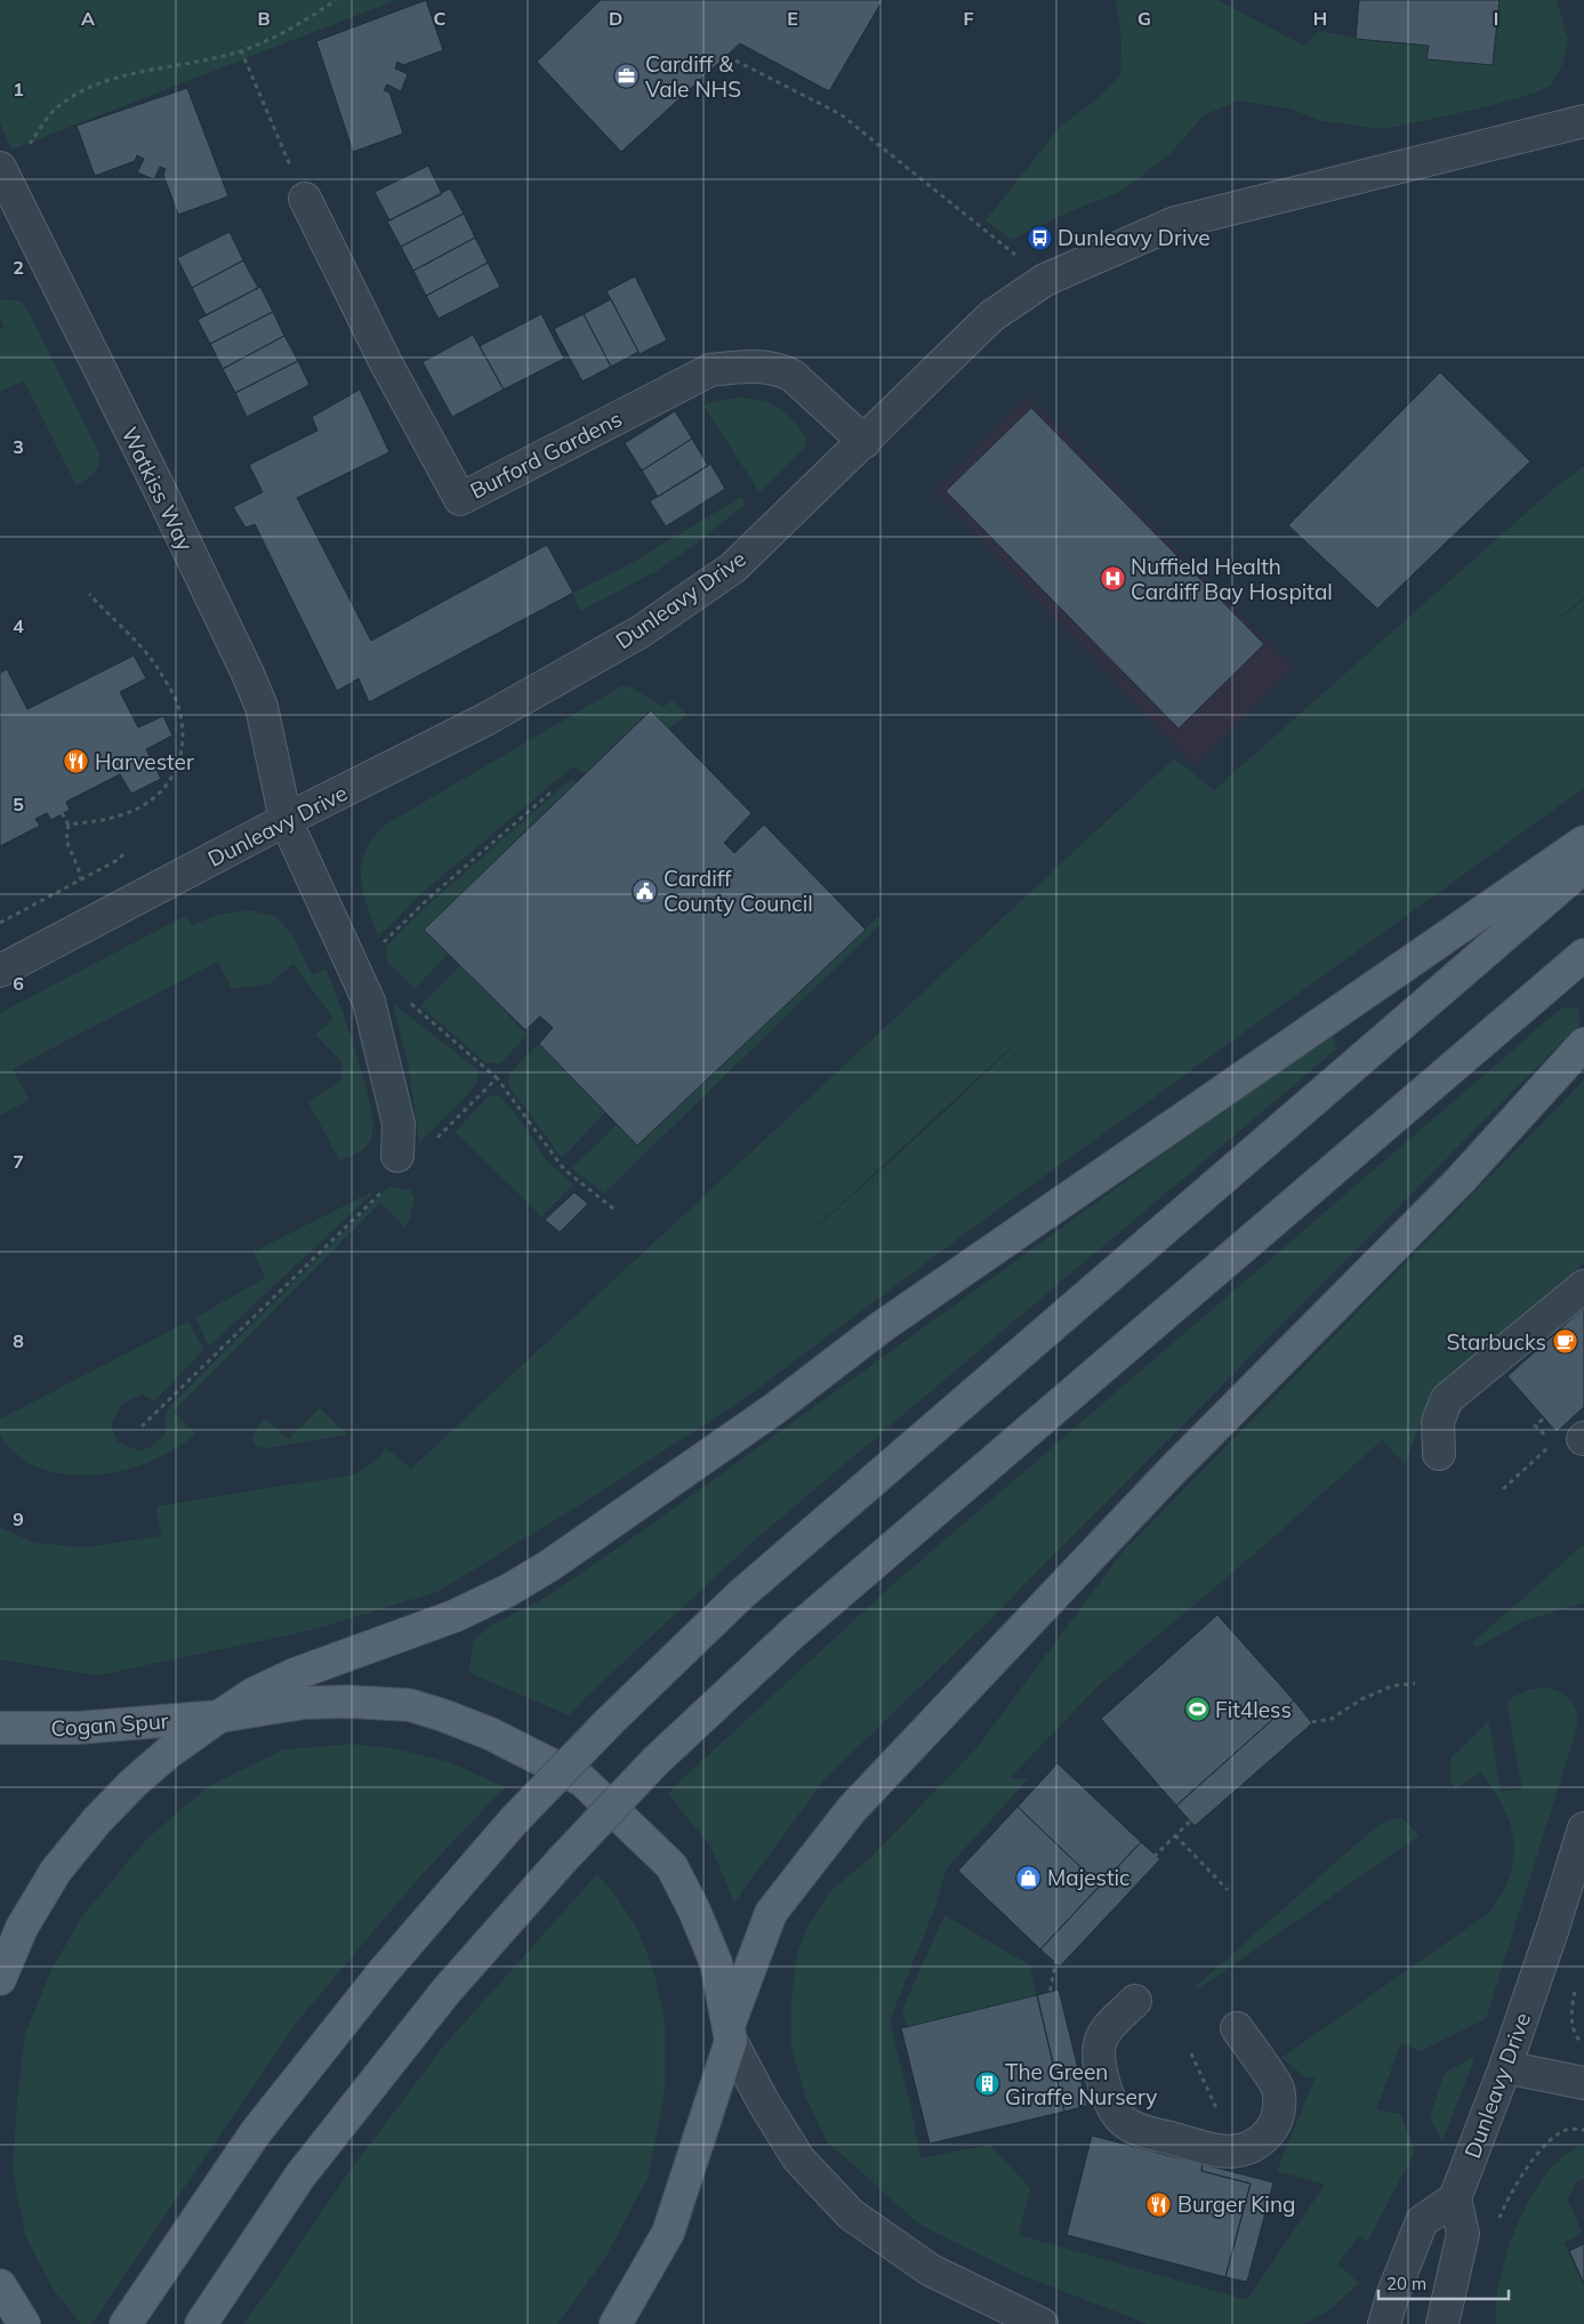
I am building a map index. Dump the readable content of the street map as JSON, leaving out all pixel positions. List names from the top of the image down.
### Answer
{
  "streets": {
    "main road": ["Cogan Spur"],
    "street": ["Burford Gardens", "Watkiss Way", "Dunleavy Drive"]
  },
  "crossings": [
    ["Burford Gardens", "Dunleavy Drive"],
    ["Watkiss Way", "Dunleavy Drive"]
  ],
  "places": {
    "office": ["Cardiff & Vale NHS"],
    "bus stop": ["Dunleavy Drive"],
    "hospital": ["Nuffield Health Cardiff Bay Hospital"],
    "restaurant": ["Harvester", "Burger King"],
    "public building": ["Cardiff County Council"],
    "cafe": ["Starbucks"],
    "sports": ["Fit4less"],
    "shop": ["Majestic"],
    "building": ["The Green Giraffe Nursery"]
  },
  "scale_bar": "20 m",
  "grid": {
    "columns": [
      "A",
      "B",
      "C",
      "D",
      "E",
      "F",
      "G",
      "H",
      "I"
    ],
    "rows": [
      "1",
      "2",
      "3",
      "4",
      "5",
      "6",
      "7",
      "8",
      "9"
    ]
  }
}
